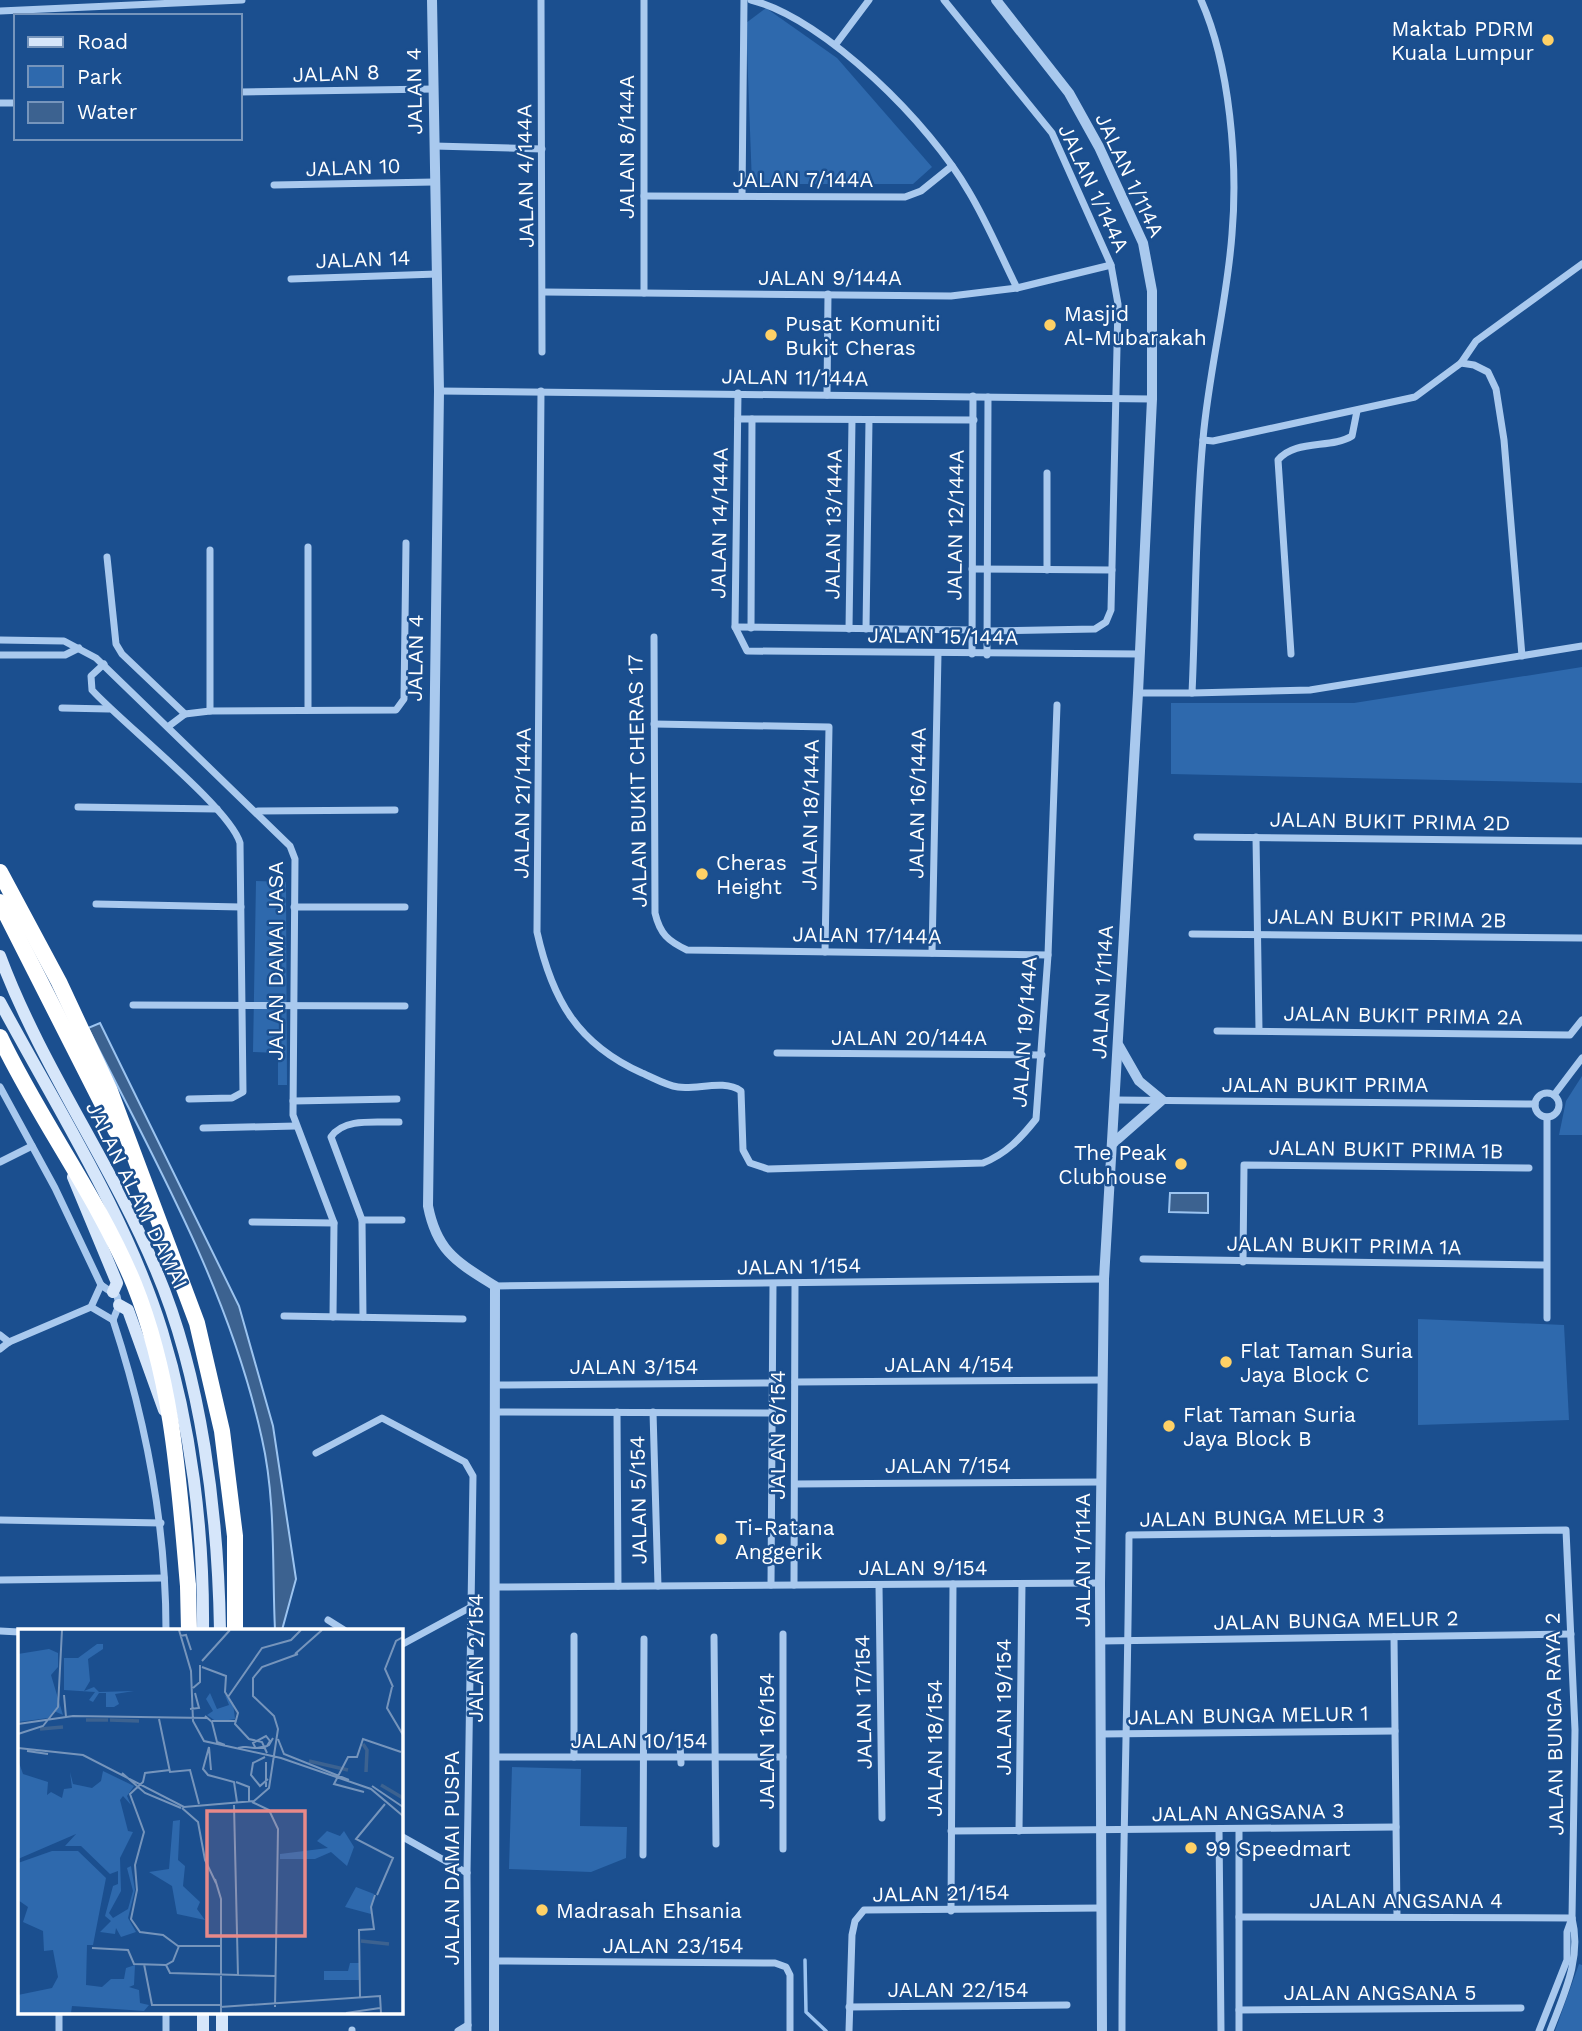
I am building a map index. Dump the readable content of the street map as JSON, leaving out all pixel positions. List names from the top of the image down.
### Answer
{
  "streets": {
    "main road": ["JALAN ALAM DAMAI"],
    "street": [
      "JALAN 8",
      "JALAN 4",
      "JALAN 8/144A",
      "JALAN 10",
      "JALAN 1/114A",
      "JALAN 4/144A",
      "JALAN 7/144A",
      "JALAN 1/144A",
      "JALAN 14",
      "JALAN 9/144A",
      "JALAN 11/144A",
      "JALAN 14/144A",
      "JALAN 13/144A",
      "JALAN 12/144A",
      "JALAN 15/144A",
      "JALAN BUKIT CHERAS 17",
      "JALAN 21/144A",
      "JALAN 16/144A",
      "JALAN 18/144A",
      "JALAN BUKIT PRIMA 2D",
      "JALAN BUKIT PRIMA 2B",
      "JALAN 17/144A",
      "JALAN DAMAI JASA",
      "JALAN BUKIT PRIMA 2A",
      "JALAN 19/144A",
      "JALAN 20/144A",
      "JALAN BUKIT PRIMA",
      "JALAN BUKIT PRIMA 1B",
      "JALAN BUKIT PRIMA 1A",
      "JALAN 1/154",
      "JALAN 4/154",
      "JALAN 3/154",
      "JALAN 6/154",
      "JALAN 7/154",
      "JALAN 5/154",
      "JALAN BUNGA MELUR 3",
      "JALAN 9/154",
      "JALAN BUNGA MELUR 2",
      "JALAN 2/154",
      "JALAN 17/154",
      "JALAN 19/154",
      "JALAN BUNGA MELUR 1",
      "JALAN BUNGA RAYA 2",
      "JALAN 10/154",
      "JALAN 16/154",
      "JALAN 18/154",
      "JALAN ANGSANA 3",
      "JALAN DAMAI PUSPA",
      "JALAN 21/154",
      "JALAN ANGSANA 4",
      "JALAN 23/154",
      "JALAN 22/154",
      "JALAN ANGSANA 5"
    ]
  },
  "crossings": [
    ["JALAN 8", "JALAN 4"],
    ["JALAN 4", "JALAN 10"],
    ["JALAN 4", "JALAN 14"],
    ["JALAN 4", "JALAN 11/144A"],
    ["JALAN 4", "JALAN 1/154"],
    ["JALAN 4", "JALAN 2/154"],
    ["JALAN 8/144A", "JALAN 7/144A"],
    ["JALAN 8/144A", "JALAN 9/144A"],
    ["JALAN 1/114A", "JALAN 11/144A"],
    ["JALAN 1/114A", "JALAN 15/144A"],
    ["JALAN 1/114A", "JALAN BUKIT PRIMA"],
    ["JALAN 1/114A", "JALAN 1/154"],
    ["JALAN 1/114A", "JALAN 4/154"],
    ["JALAN 1/114A", "JALAN 7/154"],
    ["JALAN 1/114A", "JALAN 9/154"],
    ["JALAN 1/114A", "JALAN BUNGA MELUR 2"],
    ["JALAN 1/114A", "JALAN BUNGA MELUR 1"],
    ["JALAN 1/114A", "JALAN ANGSANA 3"],
    ["JALAN 1/114A", "JALAN 21/154"],
    ["JALAN 4/144A", "JALAN 9/144A"],
    ["JALAN 1/144A", "JALAN 9/144A"],
    ["JALAN 1/144A", "JALAN 11/144A"],
    ["JALAN 1/144A", "JALAN 15/144A"],
    ["JALAN 11/144A", "JALAN 14/144A"],
    ["JALAN 11/144A", "JALAN 12/144A"],
    ["JALAN 11/144A", "JALAN 21/144A"],
    ["JALAN 14/144A", "JALAN 15/144A"],
    ["JALAN 13/144A", "JALAN 15/144A"],
    ["JALAN 12/144A", "JALAN 15/144A"],
    ["JALAN 15/144A", "JALAN 16/144A"],
    ["JALAN BUKIT CHERAS 17", "JALAN 18/144A"],
    ["JALAN BUKIT CHERAS 17", "JALAN 17/144A"],
    ["JALAN 21/144A", "JALAN 19/144A"],
    ["JALAN 16/144A", "JALAN 17/144A"],
    ["JALAN 18/144A", "JALAN 17/144A"],
    ["JALAN 17/144A", "JALAN 19/144A"],
    ["JALAN 19/144A", "JALAN 20/144A"],
    ["JALAN BUKIT PRIMA 1B", "JALAN BUKIT PRIMA 1A"],
    ["JALAN 1/154", "JALAN 6/154"],
    ["JALAN 1/154", "JALAN 2/154"],
    ["JALAN 4/154", "JALAN 6/154"],
    ["JALAN 3/154", "JALAN 2/154"],
    ["JALAN 6/154", "JALAN 7/154"],
    ["JALAN 6/154", "JALAN 9/154"],
    ["JALAN 5/154", "JALAN 9/154"],
    ["JALAN BUNGA MELUR 3", "JALAN BUNGA MELUR 2"],
    ["JALAN BUNGA MELUR 3", "JALAN BUNGA MELUR 1"],
    ["JALAN BUNGA MELUR 3", "JALAN BUNGA RAYA 2"],
    ["JALAN BUNGA MELUR 3", "JALAN ANGSANA 3"],
    ["JALAN 9/154", "JALAN 2/154"],
    ["JALAN 9/154", "JALAN 17/154"],
    ["JALAN 9/154", "JALAN 19/154"],
    ["JALAN 9/154", "JALAN 18/154"],
    ["JALAN BUNGA MELUR 2", "JALAN BUNGA RAYA 2"],
    ["JALAN 2/154", "JALAN 10/154"],
    ["JALAN 2/154", "JALAN 23/154"],
    ["JALAN 19/154", "JALAN ANGSANA 3"],
    ["JALAN BUNGA RAYA 2", "JALAN ANGSANA 4"],
    ["JALAN 10/154", "JALAN 16/154"],
    ["JALAN 18/154", "JALAN ANGSANA 3"],
    ["JALAN 18/154", "JALAN 21/154"],
    ["JALAN 21/154", "JALAN 22/154"]
  ],
  "places": [
    "Maktab PDRM Kuala Lumpur",
    "Masjid Al-Mubarakah",
    "Pusat Komuniti Bukit Cheras",
    "Cheras Height",
    "The Peak Clubhouse",
    "Flat Taman Suria Jaya Block C",
    "Flat Taman Suria Jaya Block B",
    "Ti-Ratana Anggerik",
    "99 Speedmart",
    "Madrasah Ehsania"
  ],
  "legend": ["Road", "Park", "Water"]
}
